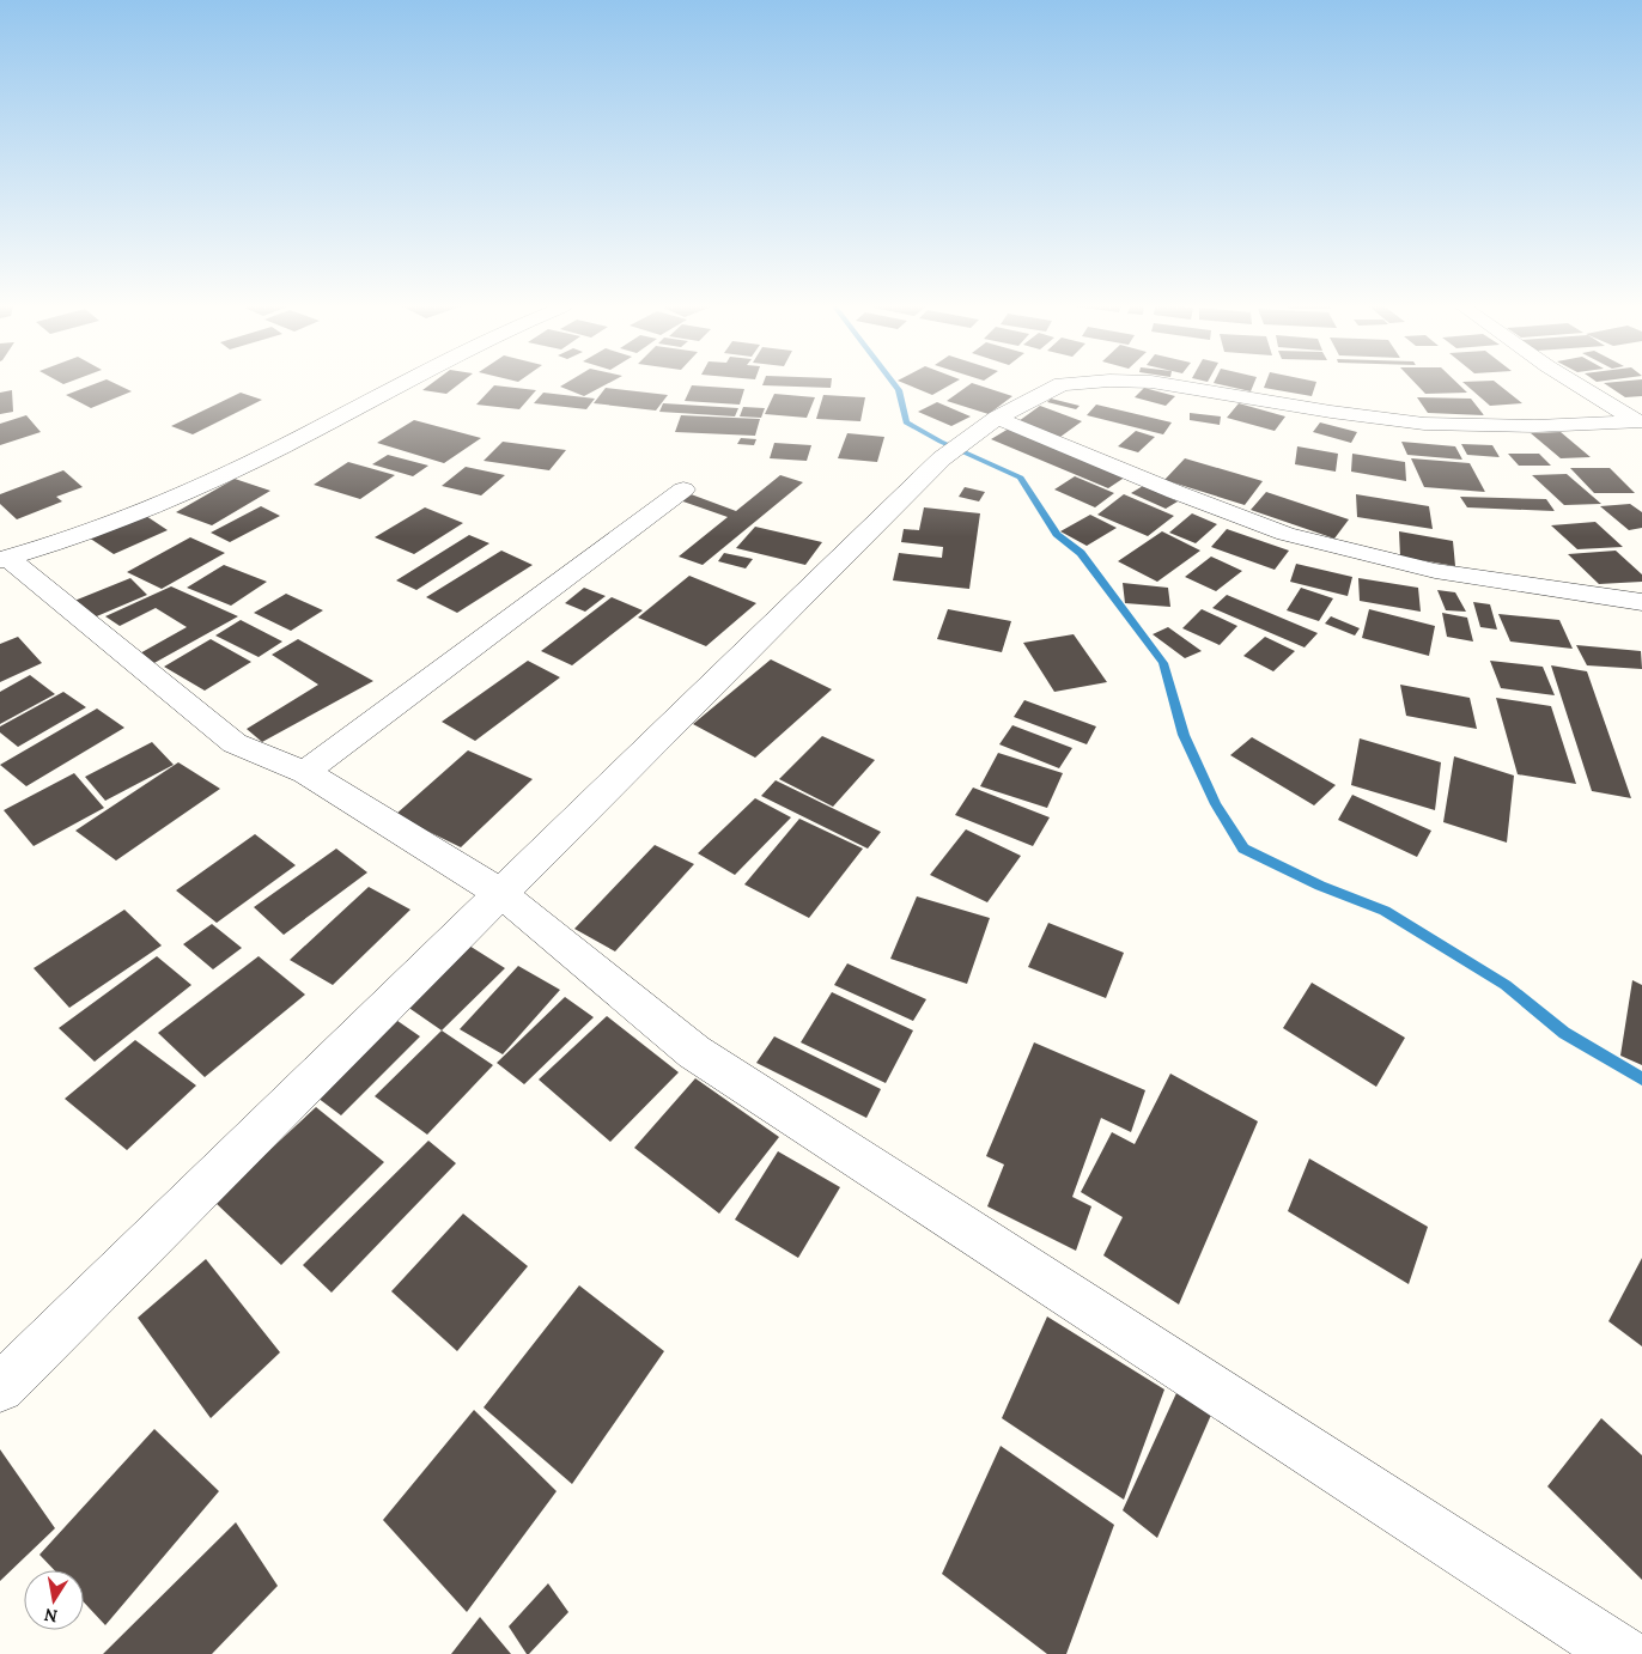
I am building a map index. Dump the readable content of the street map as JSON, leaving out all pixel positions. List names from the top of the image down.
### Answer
{
  "north": "bottom"
}
